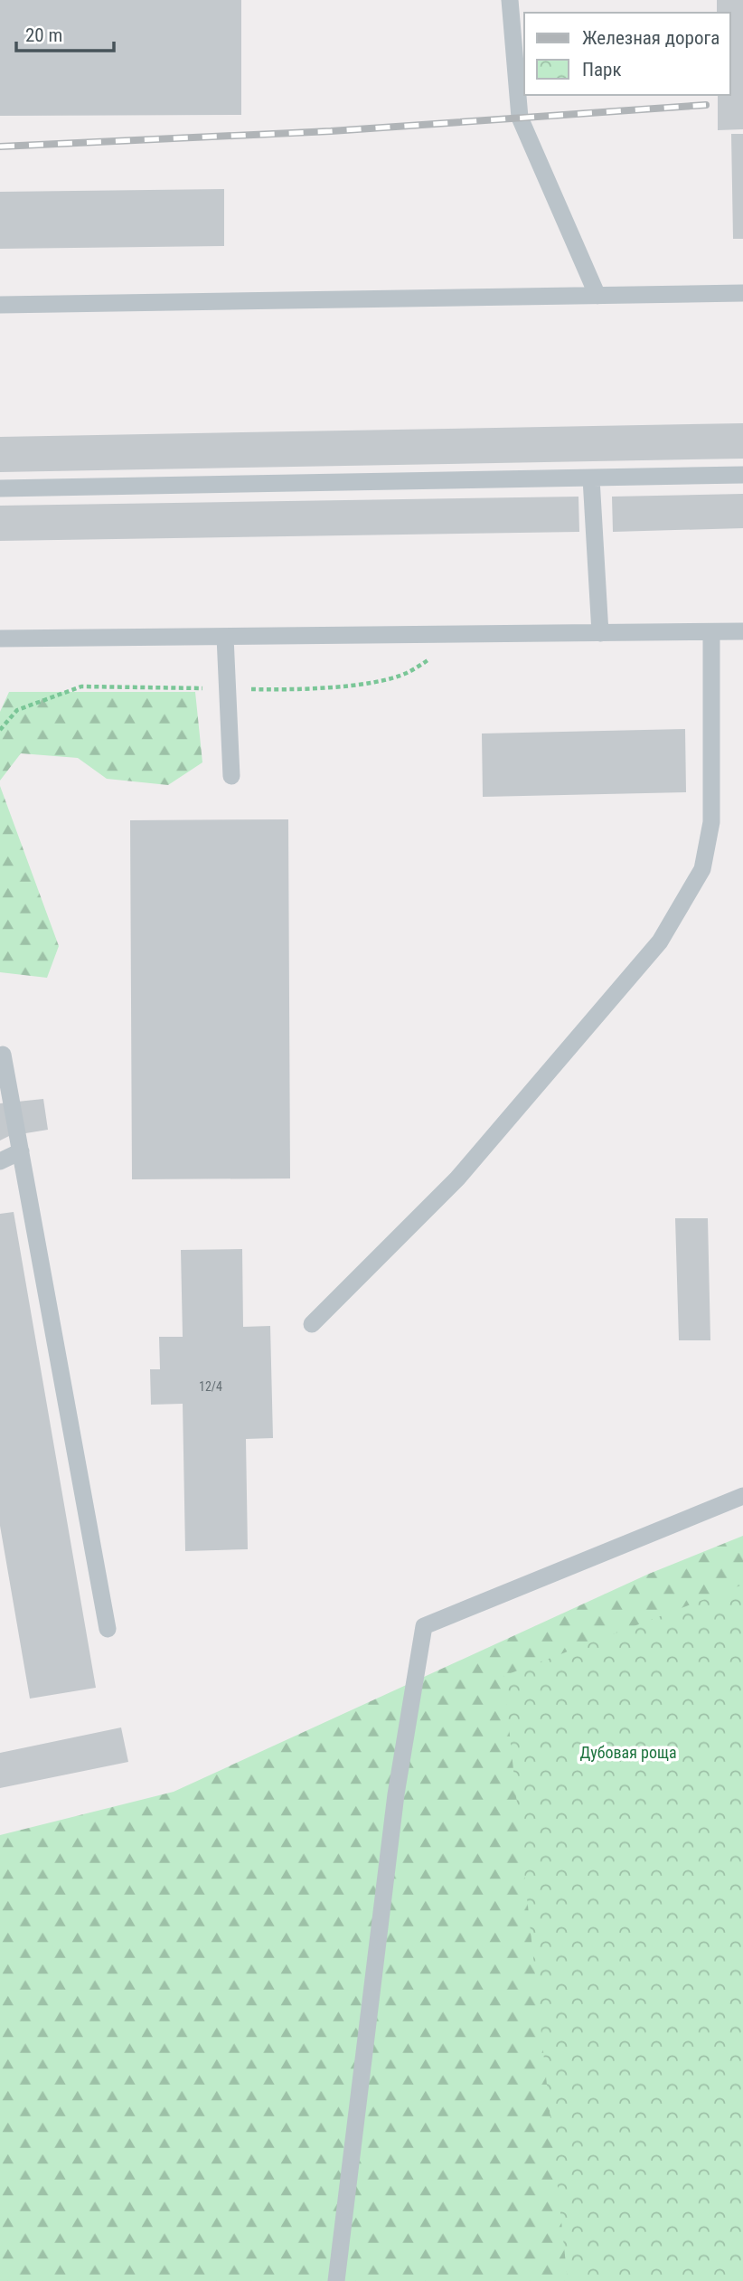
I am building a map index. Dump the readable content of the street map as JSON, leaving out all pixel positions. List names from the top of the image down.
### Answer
{
  "parks": ["Дубовая роща"],
  "house_numbers": ["12/4"],
  "legend": ["Железная дорога", "Парк"],
  "scale_bar": "20 m"
}
